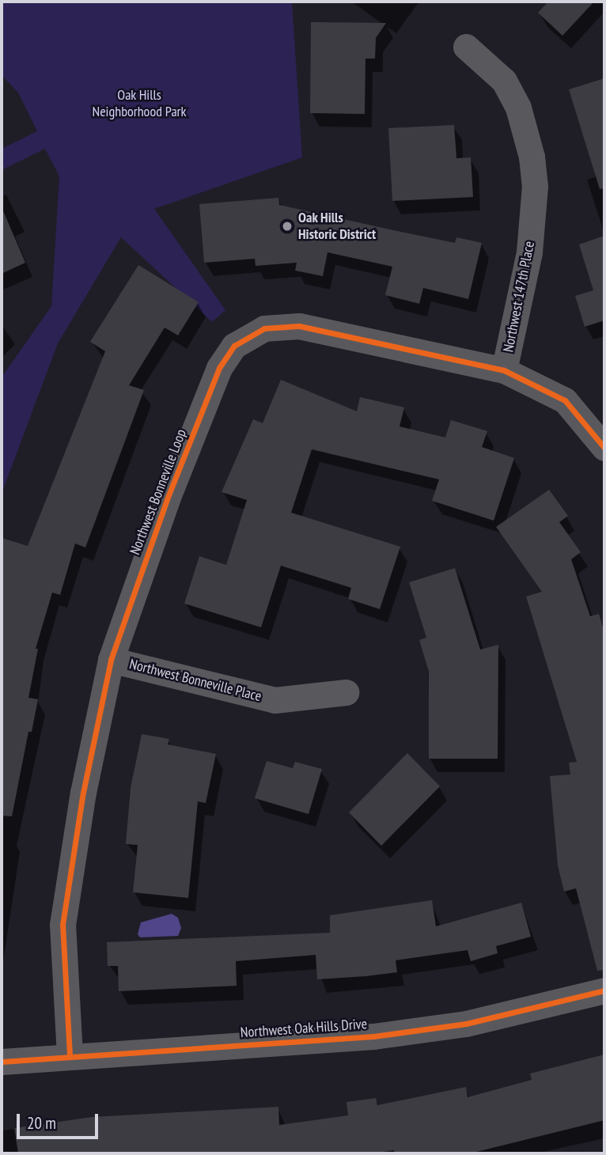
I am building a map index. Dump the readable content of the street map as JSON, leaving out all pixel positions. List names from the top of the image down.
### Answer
{
  "streets": {
    "street": [
      "Northwest 147th Place",
      "Northwest Bonneville Loop",
      "Northwest Bonneville Place",
      "Northwest Oak Hills Drive"
    ]
  },
  "crossings": [
    ["Northwest 147th Place", "Northwest Bonneville Loop"],
    ["Northwest Bonneville Loop", "Northwest Bonneville Place"],
    ["Northwest Bonneville Loop", "Northwest Oak Hills Drive"]
  ],
  "parks": ["Oak Hills Neighborhood Park"],
  "places": ["Oak Hills Historic District"],
  "scale_bar": "20 m"
}
